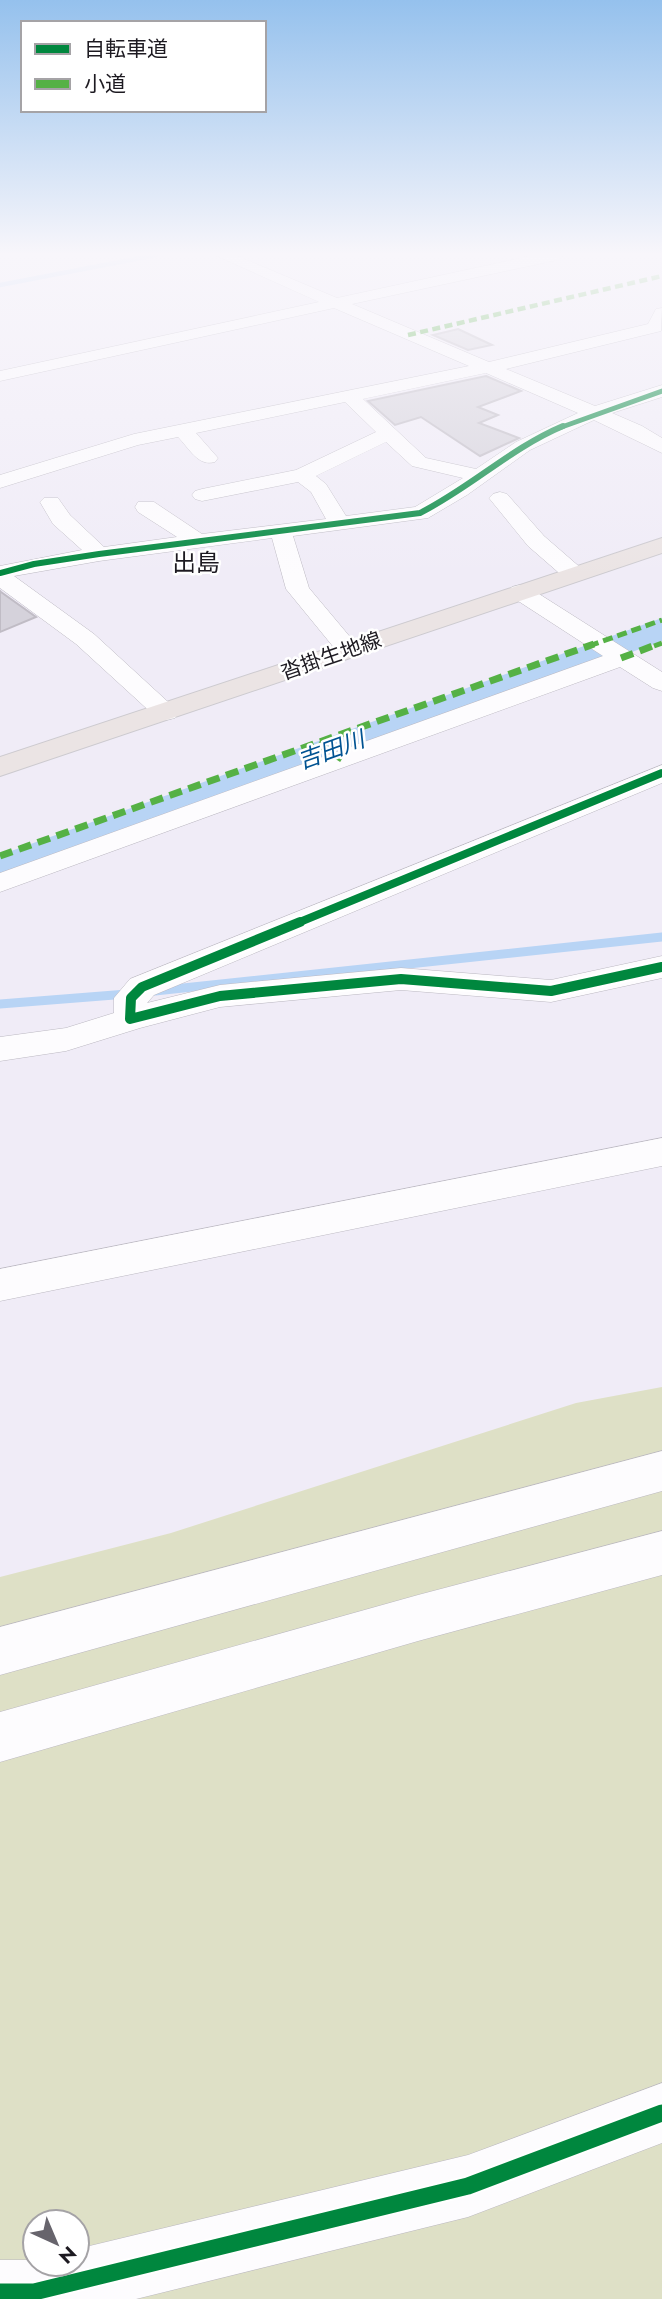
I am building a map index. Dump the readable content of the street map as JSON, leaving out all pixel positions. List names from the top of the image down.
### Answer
{
  "streets": {
    "main road": ["沓掛生地線"]
  },
  "districts": ["出島"],
  "water": ["吉田川"],
  "legend": ["自転車道", "小道"],
  "north": "bottom right"
}
